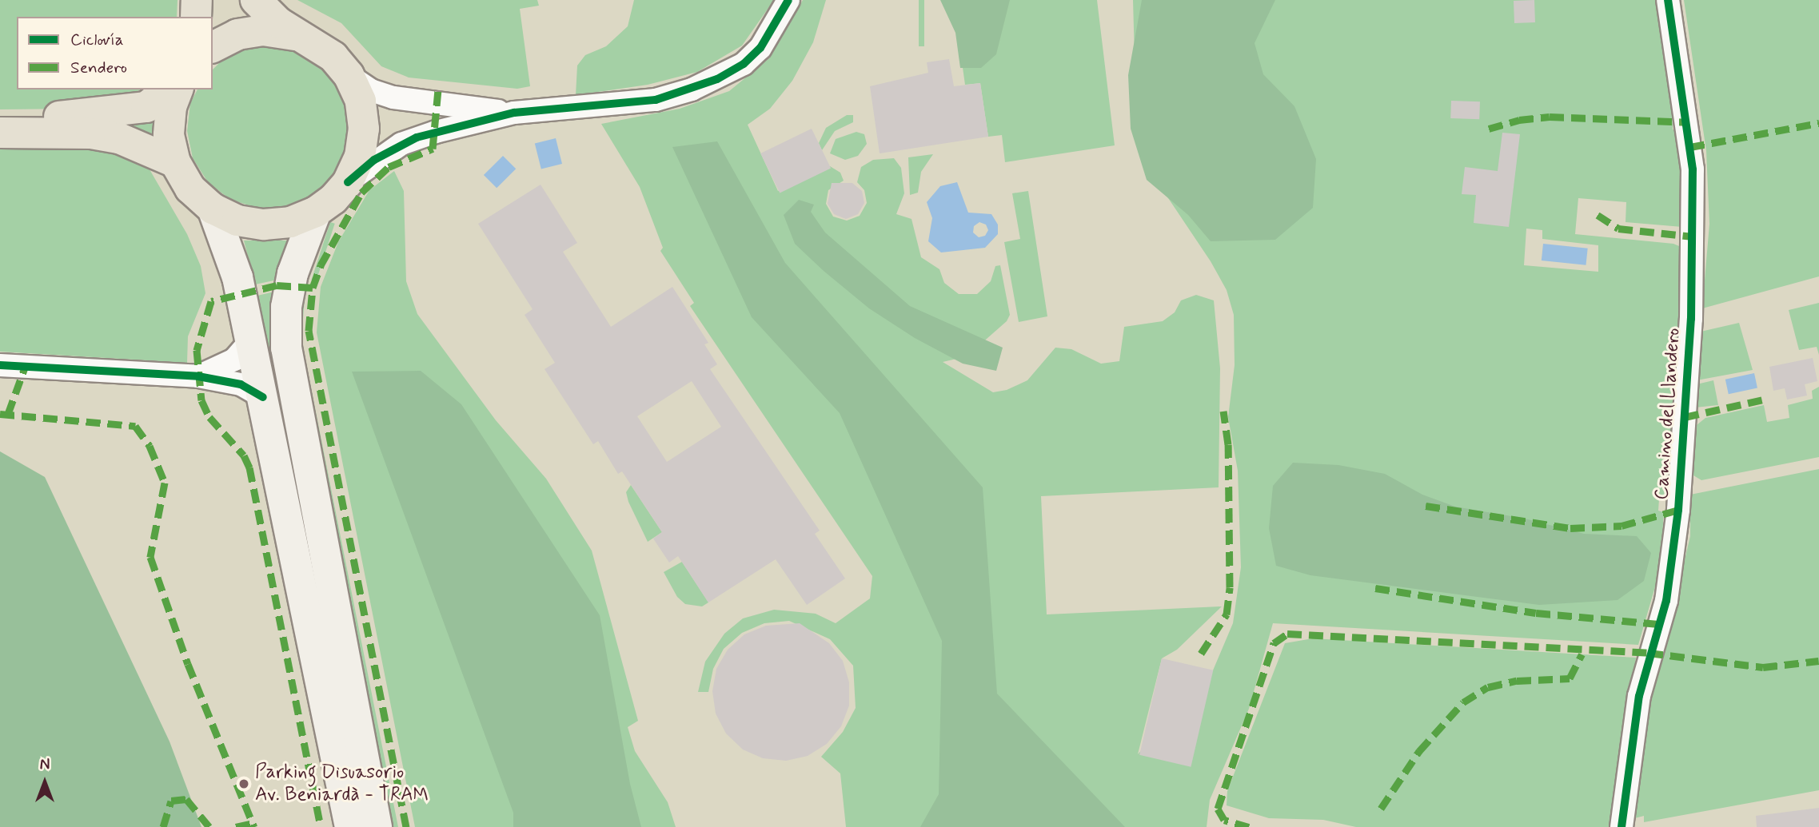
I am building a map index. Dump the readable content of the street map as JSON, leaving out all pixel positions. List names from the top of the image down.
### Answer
{
  "streets": {
    "street": ["Camino del Llandero"]
  },
  "places": ["Parking Disuasorio Av. Beniardà - TRAM"],
  "legend": ["Ciclovía", "Sendero"],
  "north": "top"
}
